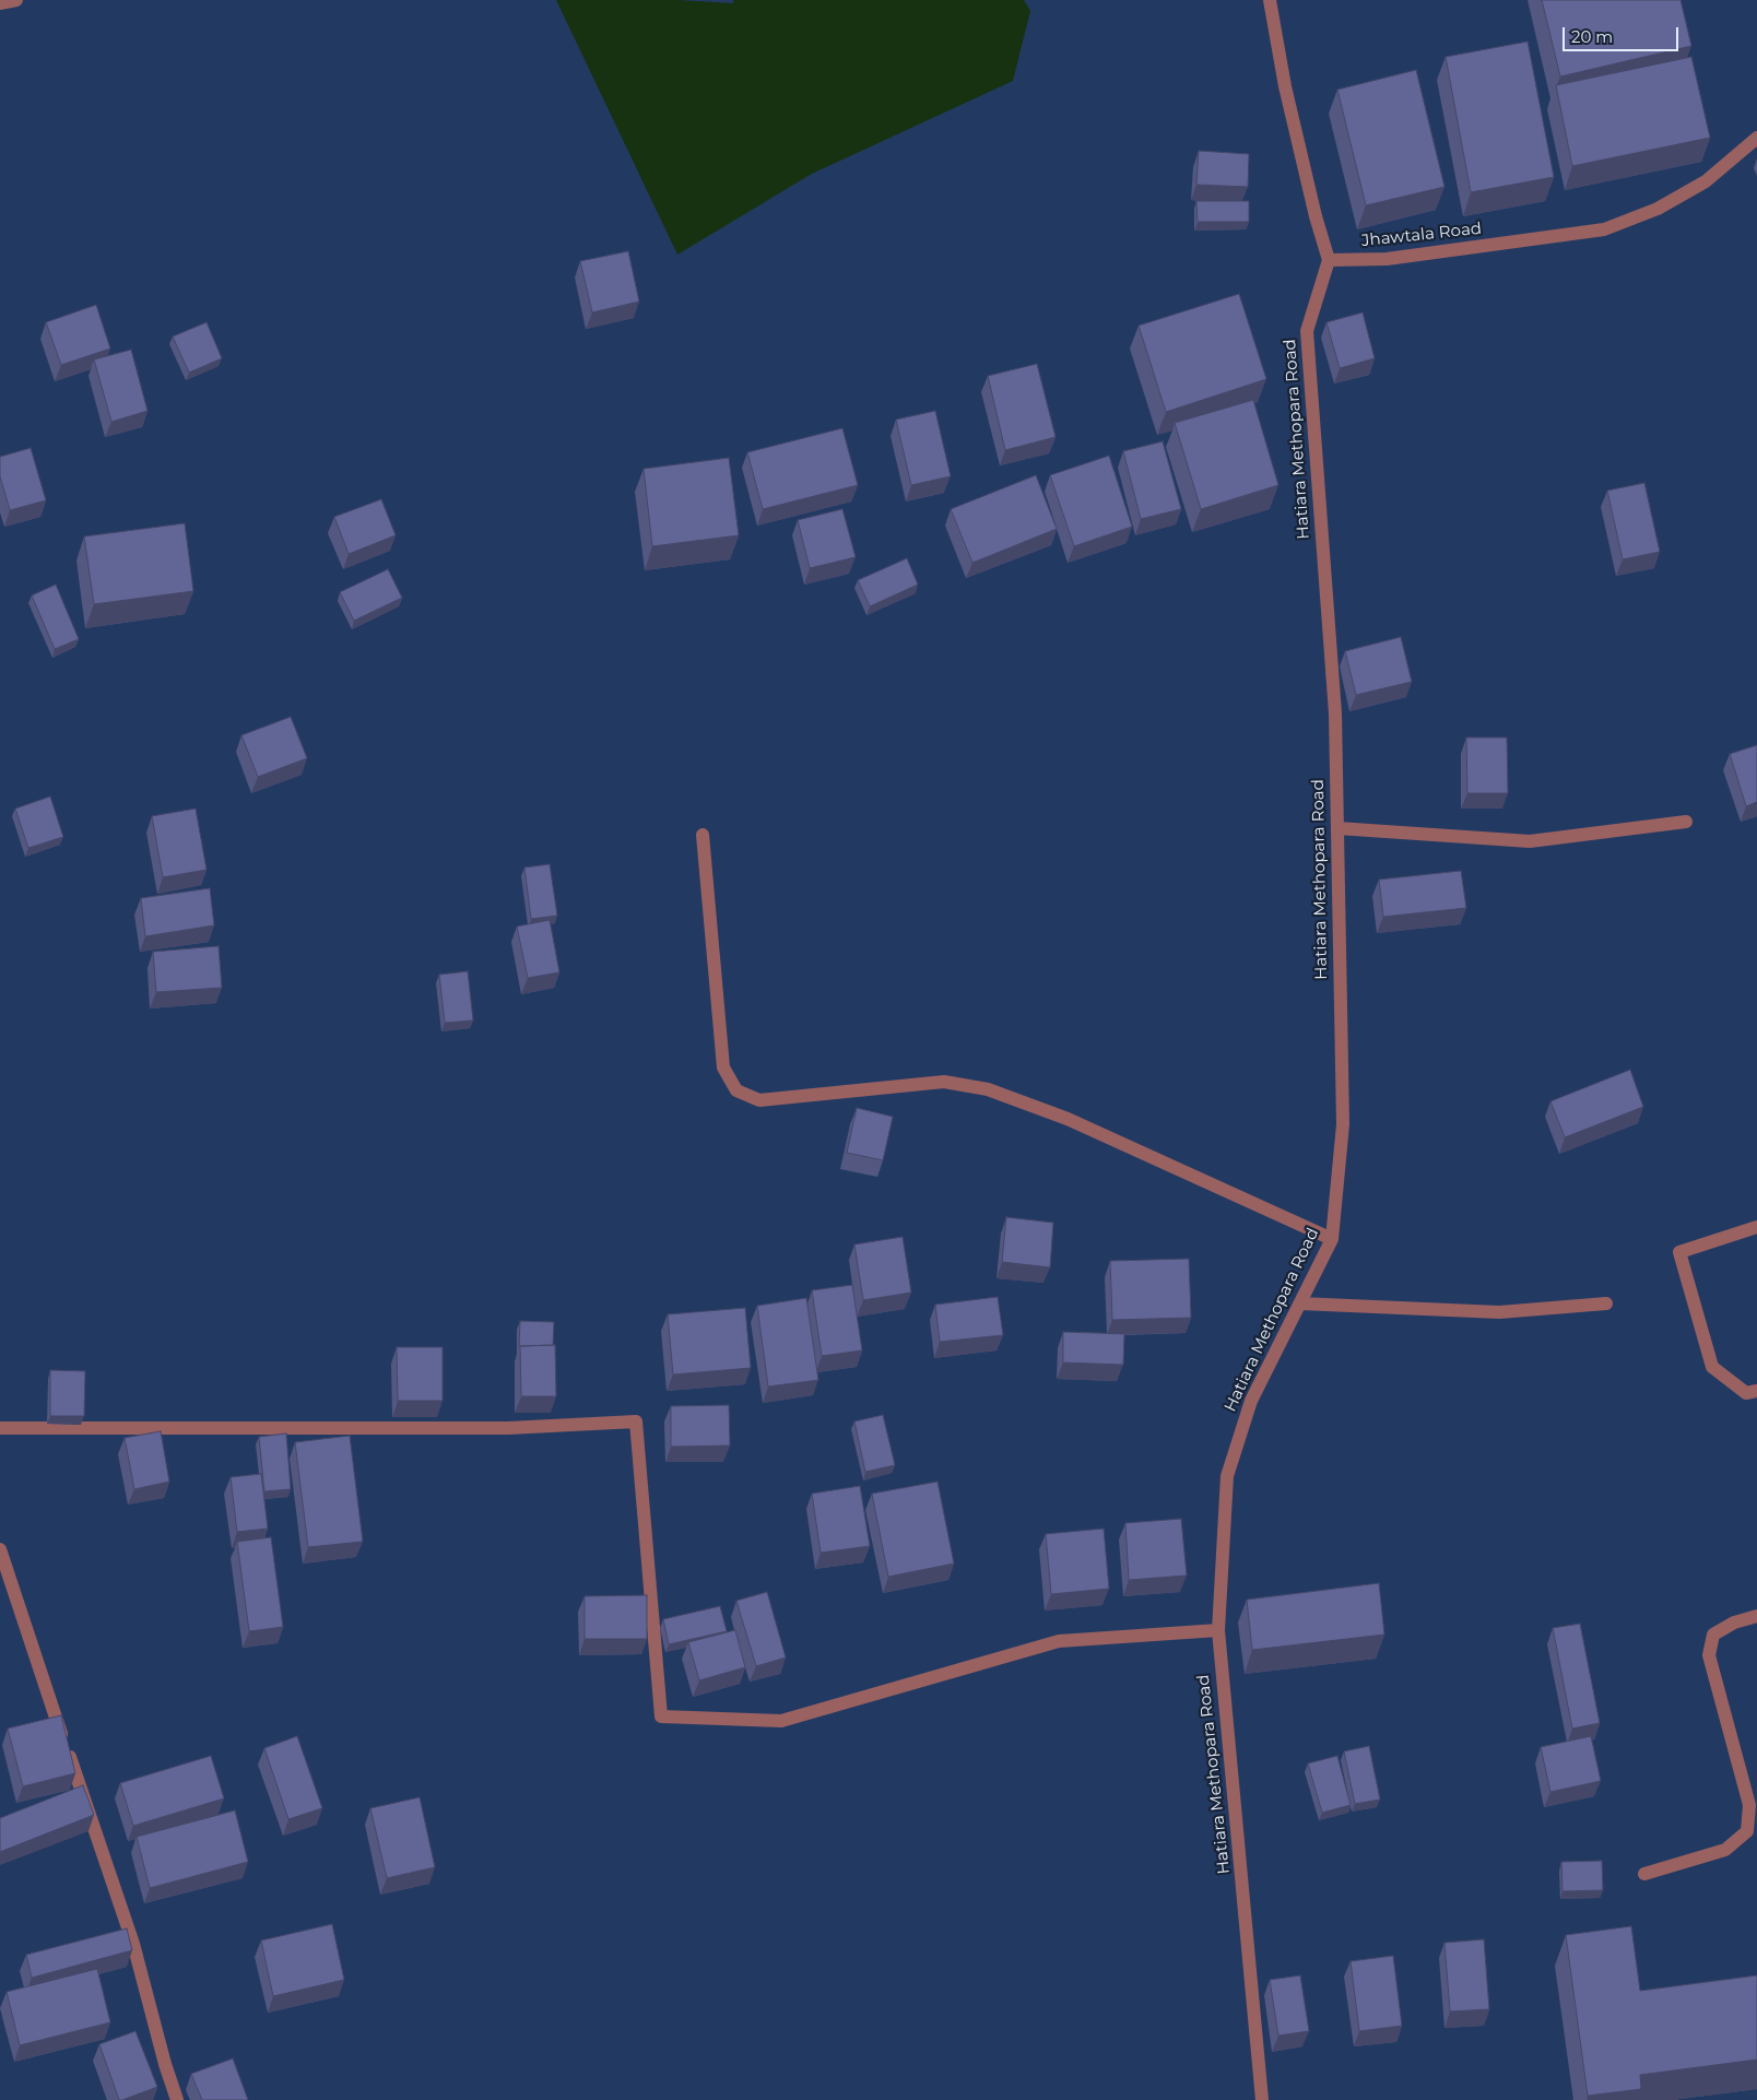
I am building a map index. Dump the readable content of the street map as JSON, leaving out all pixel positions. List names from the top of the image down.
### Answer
{
  "streets": {
    "street": ["Jhawtala Road", "Hatiara Methopara Road"]
  },
  "crossings": [
    ["Jhawtala Road", "Hatiara Methopara Road"]
  ],
  "scale_bar": "20 m"
}
